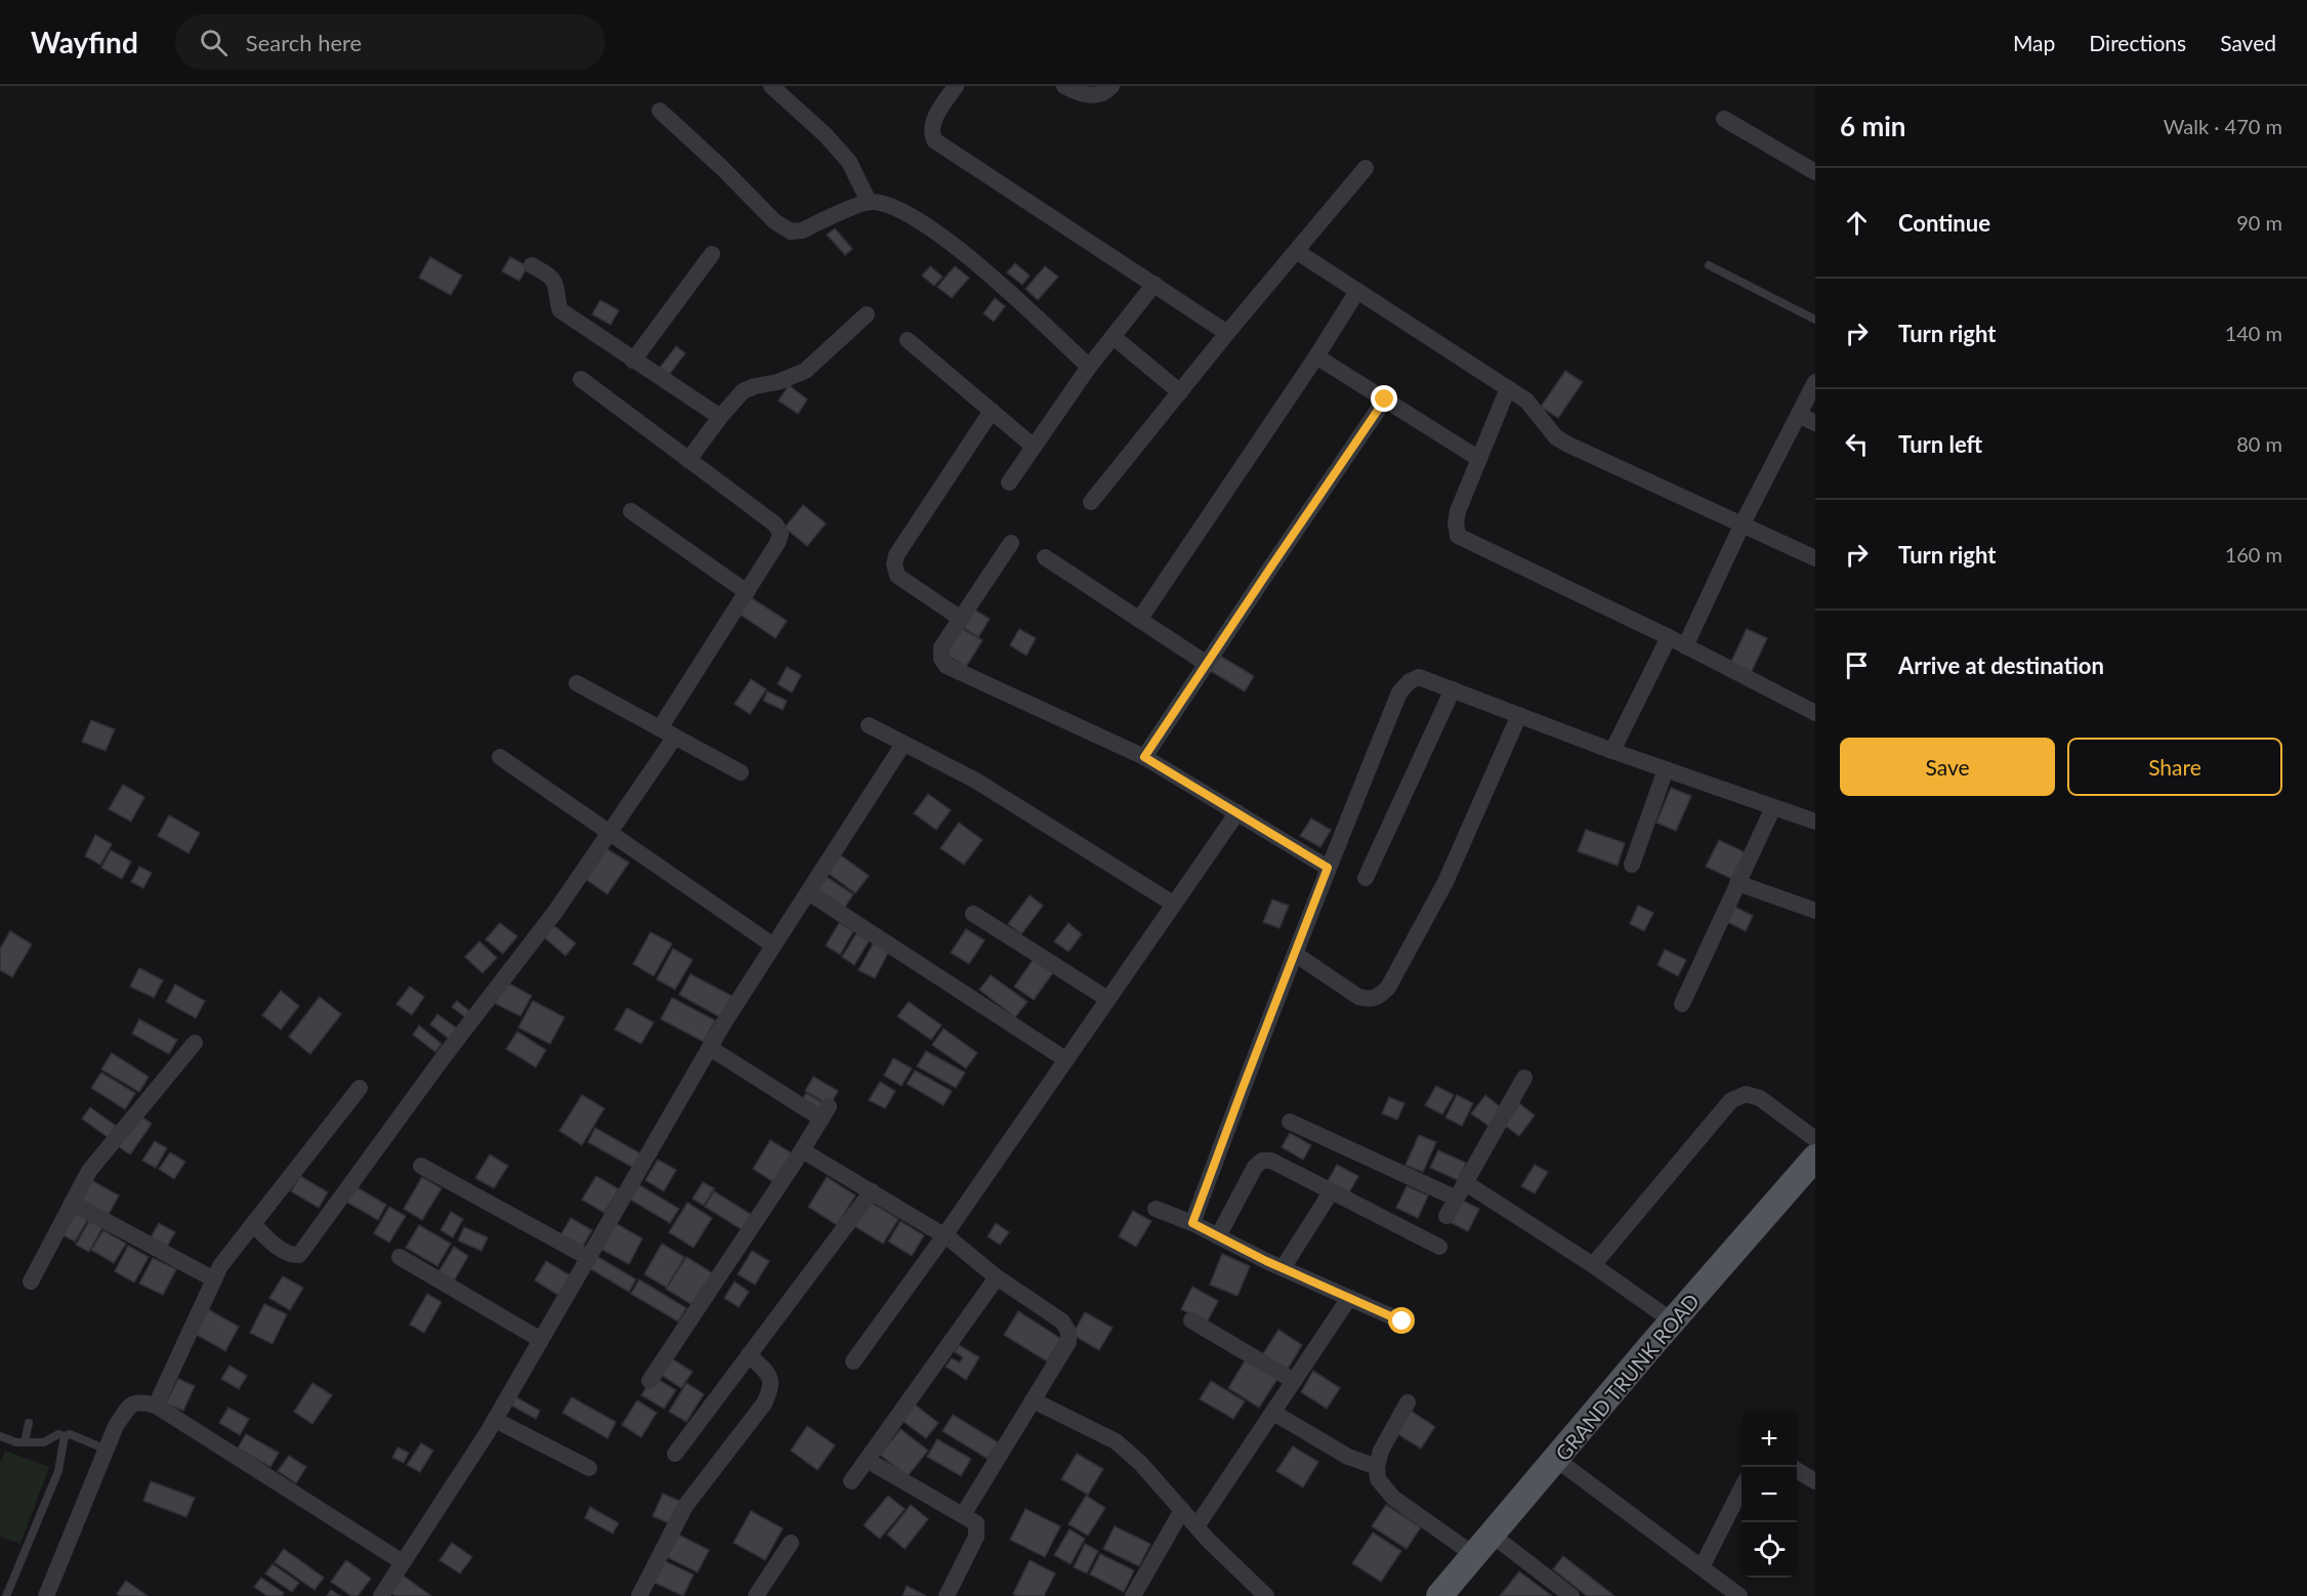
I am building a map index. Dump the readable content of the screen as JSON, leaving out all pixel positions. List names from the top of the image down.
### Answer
{
  "streets": {
    "main road": ["GRAND TRUNK ROAD"]
  },
  "page": {
    "header": "Wayfind",
    "search": "Search here",
    "nav": ["Map", "Directions", "Saved"],
    "heading": ["6 min", "Walk · 470 m"],
    "list": [
      ["Continue", "90 m"],
      ["Turn right", "140 m"],
      ["Turn left", "80 m"],
      ["Turn right", "160 m"],
      "Arrive at destination"
    ],
    "buttons": ["Save", "Share"],
    "map_buttons": ["+", "−"]
  }
}
